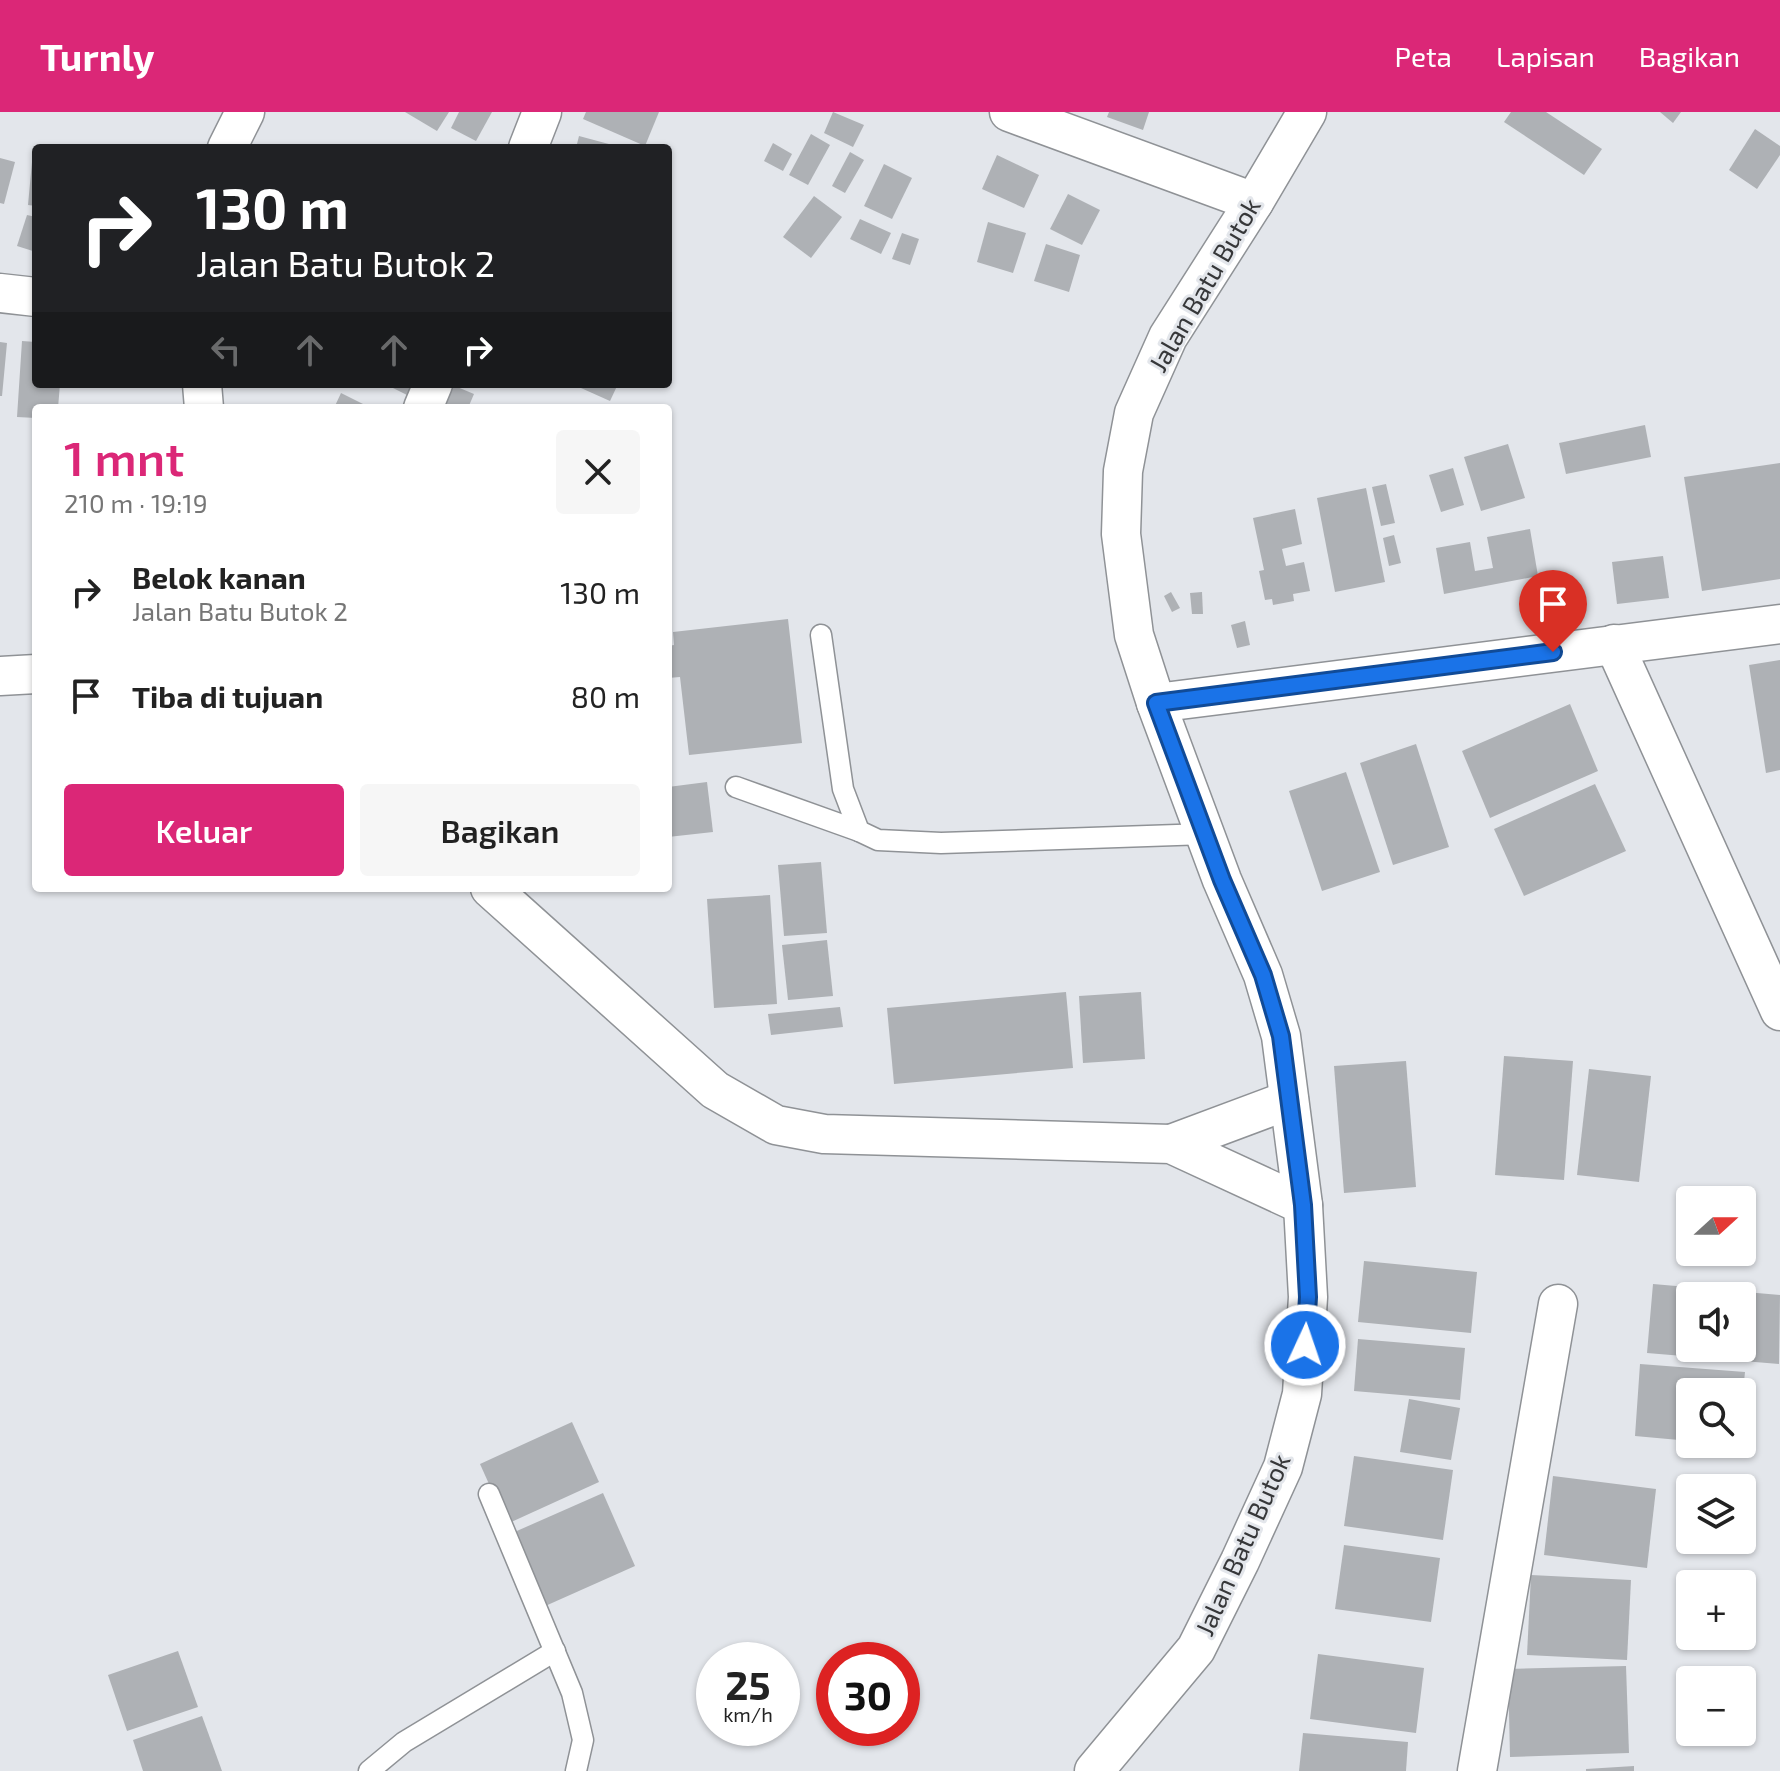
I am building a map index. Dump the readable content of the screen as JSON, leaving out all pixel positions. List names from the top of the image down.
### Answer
{
  "streets": {
    "street": ["Jalan Batu Butok"]
  },
  "north": "right",
  "page": {
    "header": "Turnly",
    "nav": ["Peta", "Lapisan", "Bagikan"],
    "turn": ["130 m", "Jalan Batu Butok 2"],
    "heading": ["1 mnt", "210 m · 19:19"],
    "list": [
      {
        "name": "Belok kanan",
        "note": "Jalan Batu Butok 2",
        "value": "130 m"
      },
      {
        "name": "Tiba di tujuan",
        "value": "80 m"
      }
    ],
    "buttons": ["Keluar", "Bagikan"],
    "map_buttons": ["+", "−"],
    "speed": "25 km/h",
    "limit": "30"
  }
}
